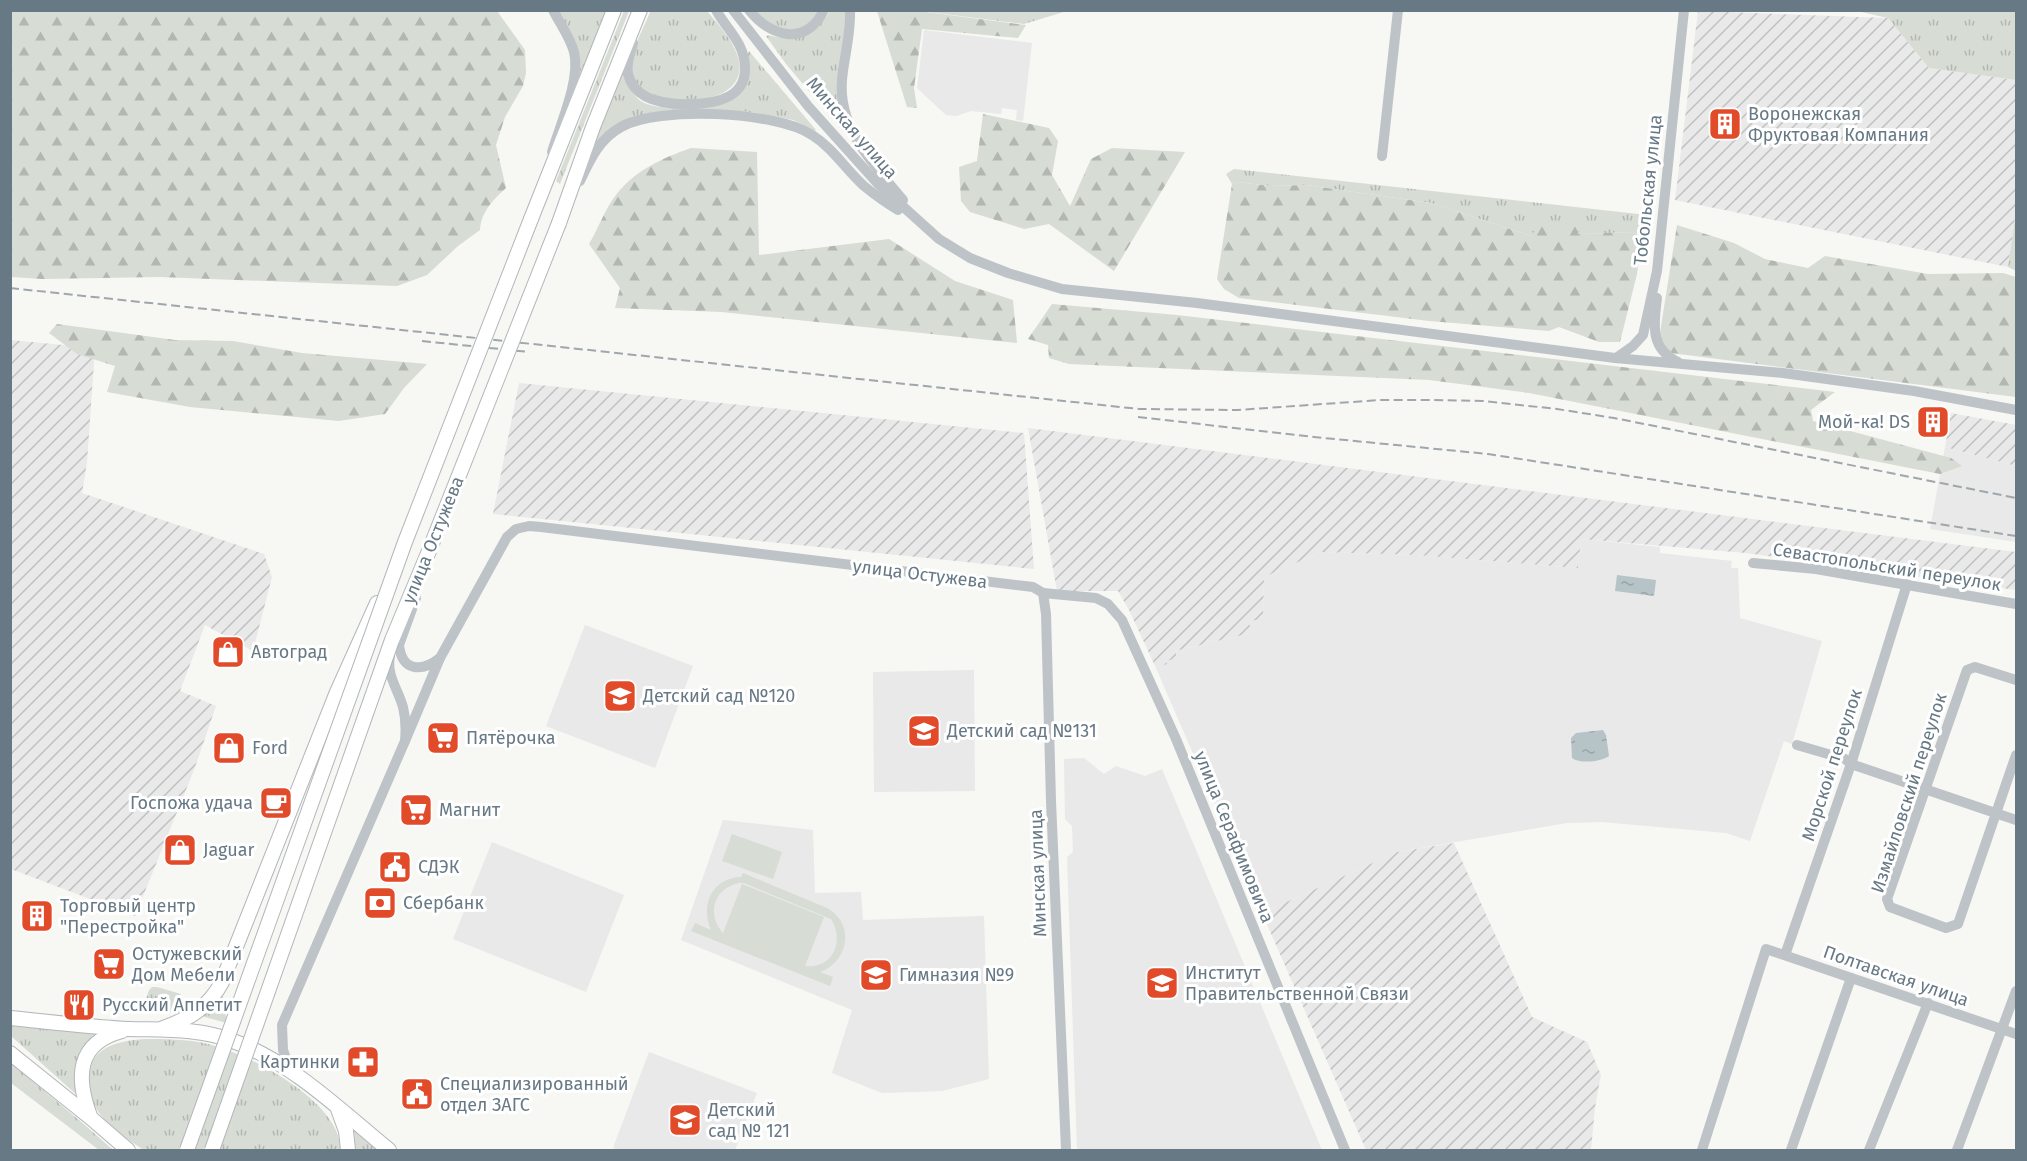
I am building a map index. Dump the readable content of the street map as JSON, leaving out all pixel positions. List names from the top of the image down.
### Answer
{
  "streets": {
    "main road": ["улица Остужева"],
    "street": [
      "Минская улица",
      "Тобольская улица",
      "Севастопольский переулок",
      "Морской переулок",
      "Измайловский переулок",
      "улица Серафимовича",
      "Полтавская улица"
    ]
  },
  "crossings": [
    ["Минская улица", "Тобольская улица"],
    ["Минская улица", "улица Остужева"],
    ["Минская улица", "улица Серафимовича"],
    ["улица Остужева", "улица Серафимовича"],
    ["Севастопольский переулок", "Морской переулок"],
    ["Морской переулок", "Полтавская улица"]
  ],
  "places": {
    "building": ["Воронежская Фруктовая Компания", "Мой-ка! DS", "Торговый центр \"Перестройка\""],
    "shop": ["Автоград", "Ford", "Jaguar"],
    "school or university": [
      "Детский сад №120",
      "Детский сад №131",
      "Гимназия №9",
      "Институт Правительственной Связи",
      "Детский сад № 121"
    ],
    "supermarket": ["Пятёрочка", "Магнит", "Остужевский Дом Мебели"],
    "cafe": ["Госпожа удача"],
    "public building": ["СДЭК", "Специализированный отдел ЗАГС"],
    "bank": ["Сбербанк"],
    "restaurant": ["Русский Аппетит"],
    "pharmacy": ["Картинки"]
  }
}
